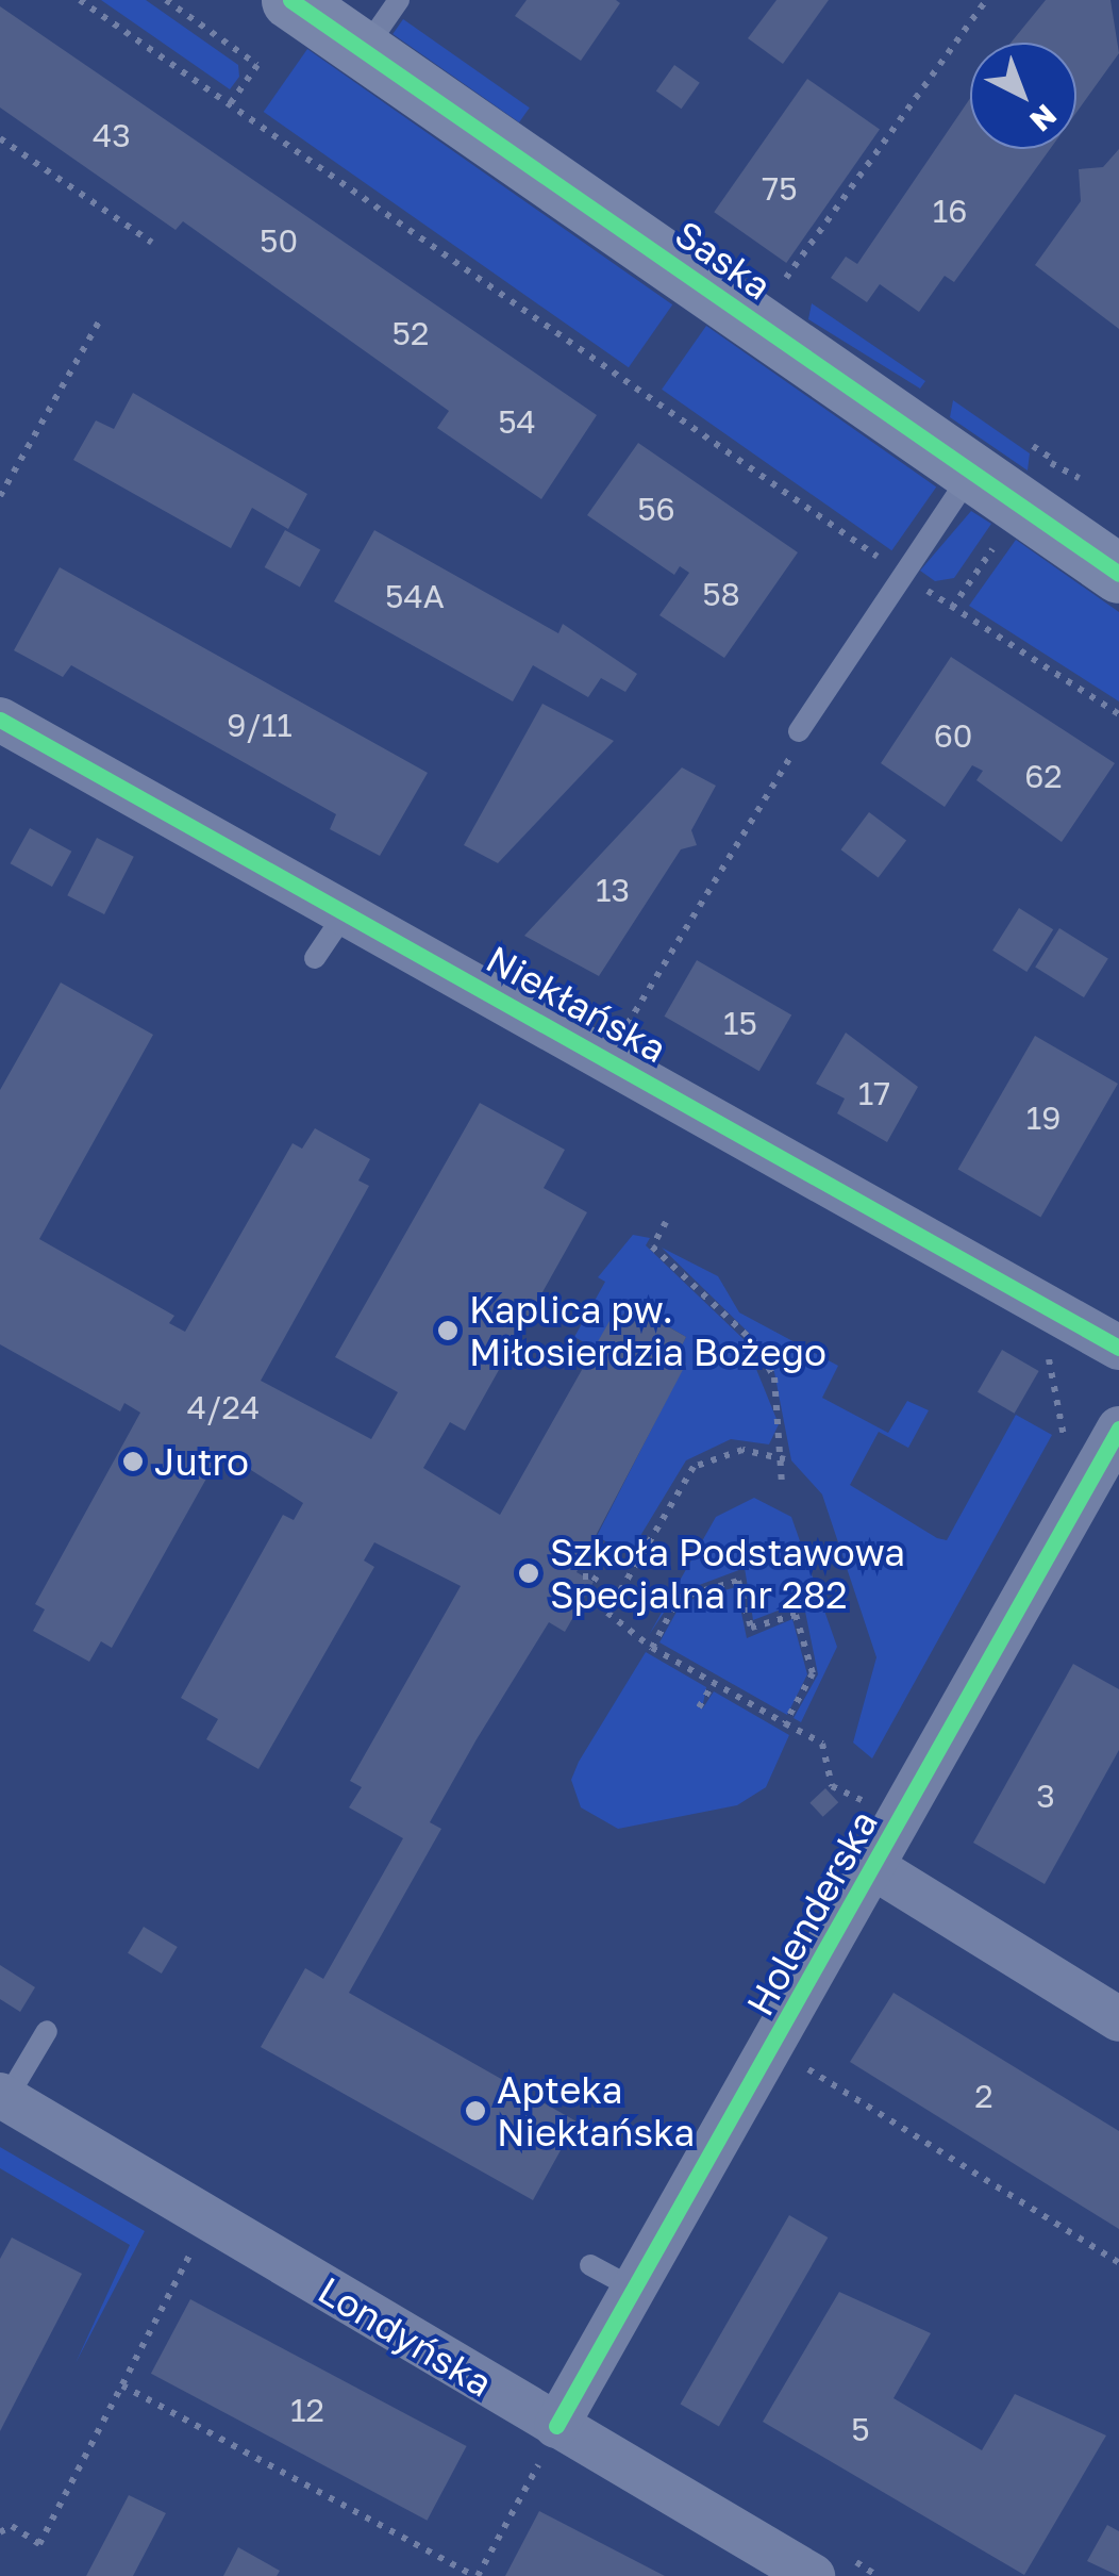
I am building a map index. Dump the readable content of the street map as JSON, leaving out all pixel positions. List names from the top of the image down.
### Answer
{
  "streets": {
    "street": [
      "Saska",
      "Niekłańska",
      "Holenderska",
      "Londyńska"
    ]
  },
  "crossings": [
    ["Holenderska", "Londyńska"]
  ],
  "places": [
    "Kaplica pw. Miłosierdzia Bożego",
    "Jutro",
    "Szkoła Podstawowa Specjalna nr 282",
    "Apteka Niekłańska"
  ],
  "house_numbers": [
    "43",
    "75",
    "16",
    "50",
    "52",
    "54",
    "56",
    "58",
    "54A",
    "9/11",
    "60",
    "62",
    "13",
    "15",
    "17",
    "19",
    "4/24",
    "3",
    "2",
    "12",
    "5"
  ],
  "north": "bottom right"
}
